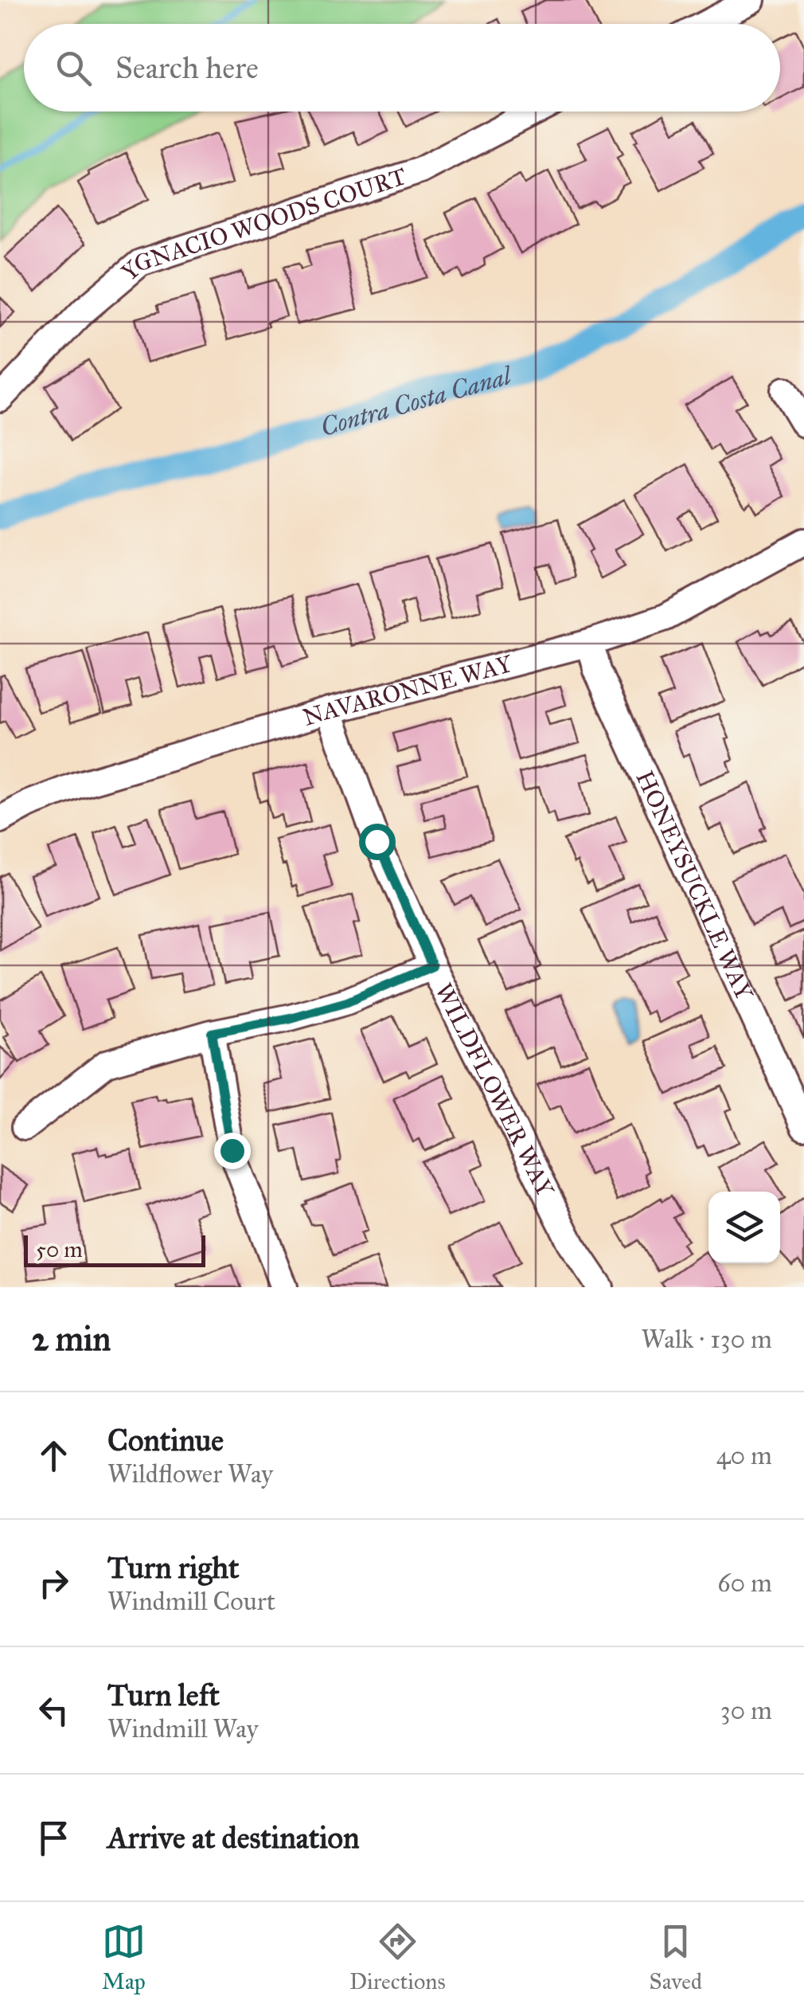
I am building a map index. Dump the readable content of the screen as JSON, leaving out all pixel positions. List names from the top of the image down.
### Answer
{
  "streets": {
    "street": [
      "YGNACIO WOODS COURT",
      "NAVARONNE WAY",
      "HONEYSUCKLE WAY",
      "WILDFLOWER WAY"
    ]
  },
  "crossings": [
    ["NAVARONNE WAY", "HONEYSUCKLE WAY"],
    ["NAVARONNE WAY", "WILDFLOWER WAY"]
  ],
  "water": ["Contra Costa Canal"],
  "scale_bar": "50 m",
  "page": {
    "search": "Search here",
    "scale": "50 m",
    "heading": ["2 min", "Walk · 130 m"],
    "list": [
      ["Continue", "Wildflower Way", "40 m"],
      ["Turn right", "Windmill Court", "60 m"],
      ["Turn left", "Windmill Way", "30 m"],
      "Arrive at destination"
    ],
    "nav": ["Map", "Directions", "Saved"]
  }
}
